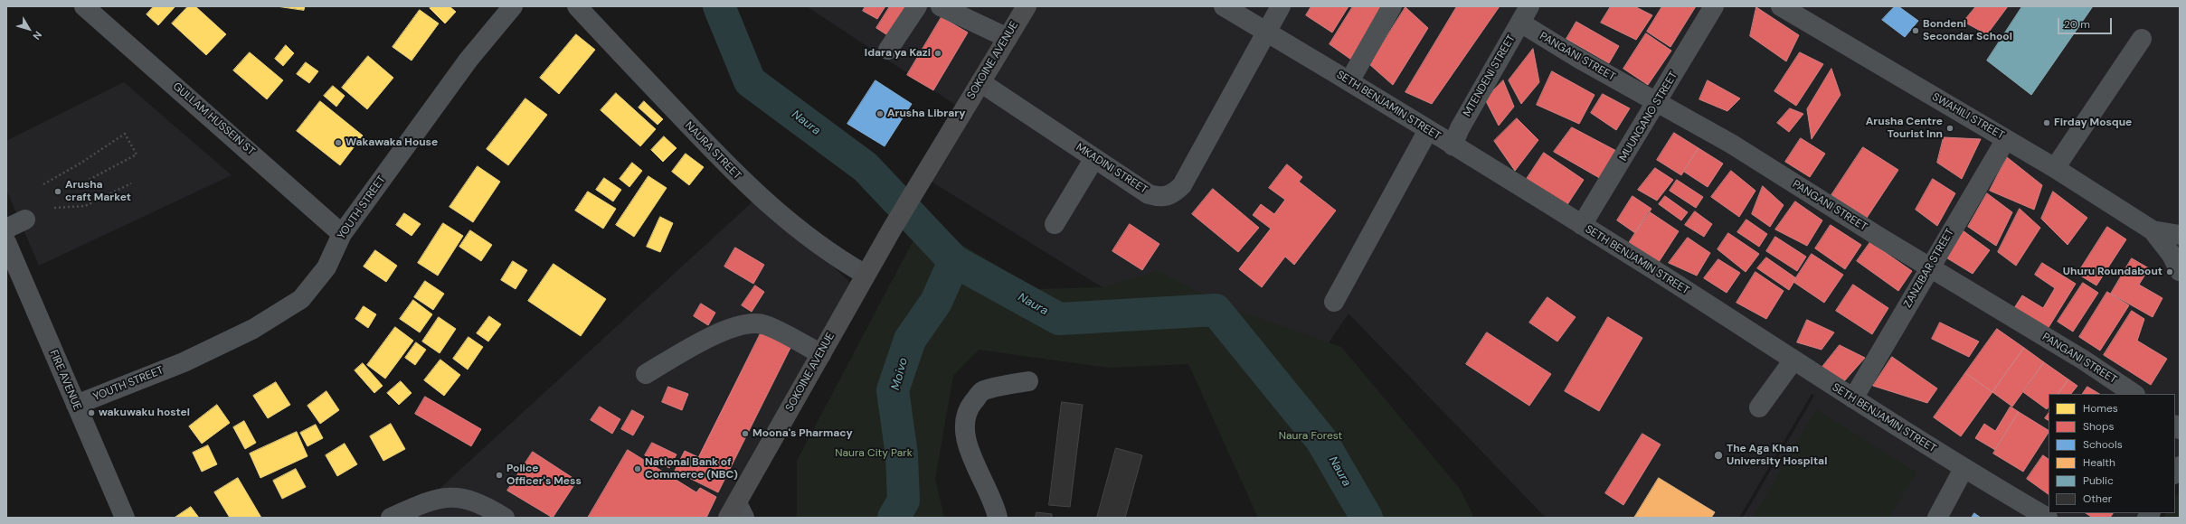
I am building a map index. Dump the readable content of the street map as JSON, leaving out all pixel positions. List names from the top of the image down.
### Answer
{
  "streets": {
    "main road": ["SOKOINE AVENUE"],
    "street": [
      "PANGANI STREET",
      "MTENDENI STREET",
      "SETH BENJAMIN STREET",
      "MUUNGANO STREET",
      "SWAHILI STREET",
      "GULLAM HUSSEIN ST",
      "NAURA STREET",
      "MKADINI STREET",
      "YOUTH STREET",
      "ZANZIBAR STREET",
      "FIRE AVENUE"
    ]
  },
  "crossings": [
    ["PANGANI STREET", "MTENDENI STREET"],
    ["PANGANI STREET", "MUUNGANO STREET"],
    ["PANGANI STREET", "ZANZIBAR STREET"],
    ["SOKOINE AVENUE", "NAURA STREET"],
    ["SOKOINE AVENUE", "MKADINI STREET"],
    ["MTENDENI STREET", "SETH BENJAMIN STREET"],
    ["SETH BENJAMIN STREET", "MUUNGANO STREET"],
    ["SETH BENJAMIN STREET", "MKADINI STREET"],
    ["SETH BENJAMIN STREET", "ZANZIBAR STREET"],
    ["SWAHILI STREET", "ZANZIBAR STREET"],
    ["GULLAM HUSSEIN ST", "YOUTH STREET"],
    ["YOUTH STREET", "FIRE AVENUE"]
  ],
  "water": ["Naura", "Moivo"],
  "parks": ["Naura Forest", "Naura City Park"],
  "places": [
    "Bondeni Secondar School",
    "Idara ya Kazi",
    "Arusha Library",
    "Firday Mosque",
    "Arusha Centre Tourist Inn",
    "Wakawaka House",
    "Arusha craft Market",
    "Uhuru Roundabout",
    "wakuwaku hostel",
    "Moona's Pharmacy",
    "The Aga Khan University Hospital",
    "National Bank of Commerce (NBC)",
    "Police Officer's Mess"
  ],
  "legend": [
    "Homes",
    "Shops",
    "Schools",
    "Health",
    "Public",
    "Other"
  ],
  "scale_bar": "20 m",
  "north": "bottom right"
}
